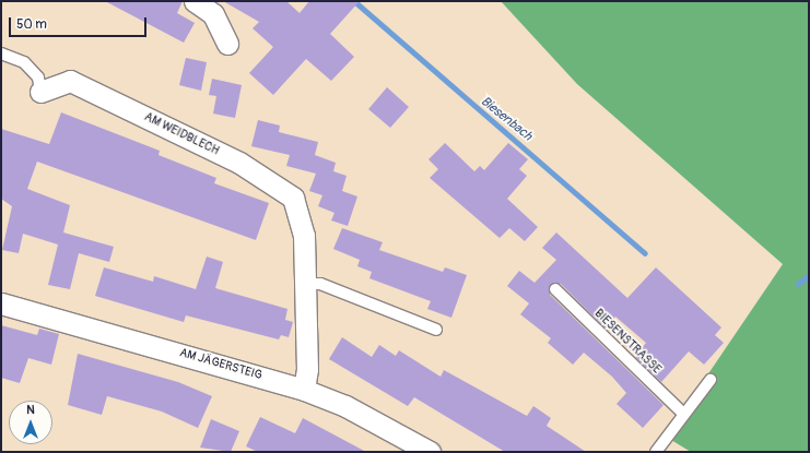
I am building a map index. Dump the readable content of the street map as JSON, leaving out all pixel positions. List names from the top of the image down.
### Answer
{
  "streets": {
    "street": ["AM WEIDBLECH", "AM JÄGERSTEIG"],
    "lane": ["BIESENSTRASSE"]
  },
  "crossings": [
    ["AM WEIDBLECH", "AM JÄGERSTEIG"]
  ],
  "water": ["Biesenbach"],
  "scale_bar": "50 m",
  "north": "top"
}
